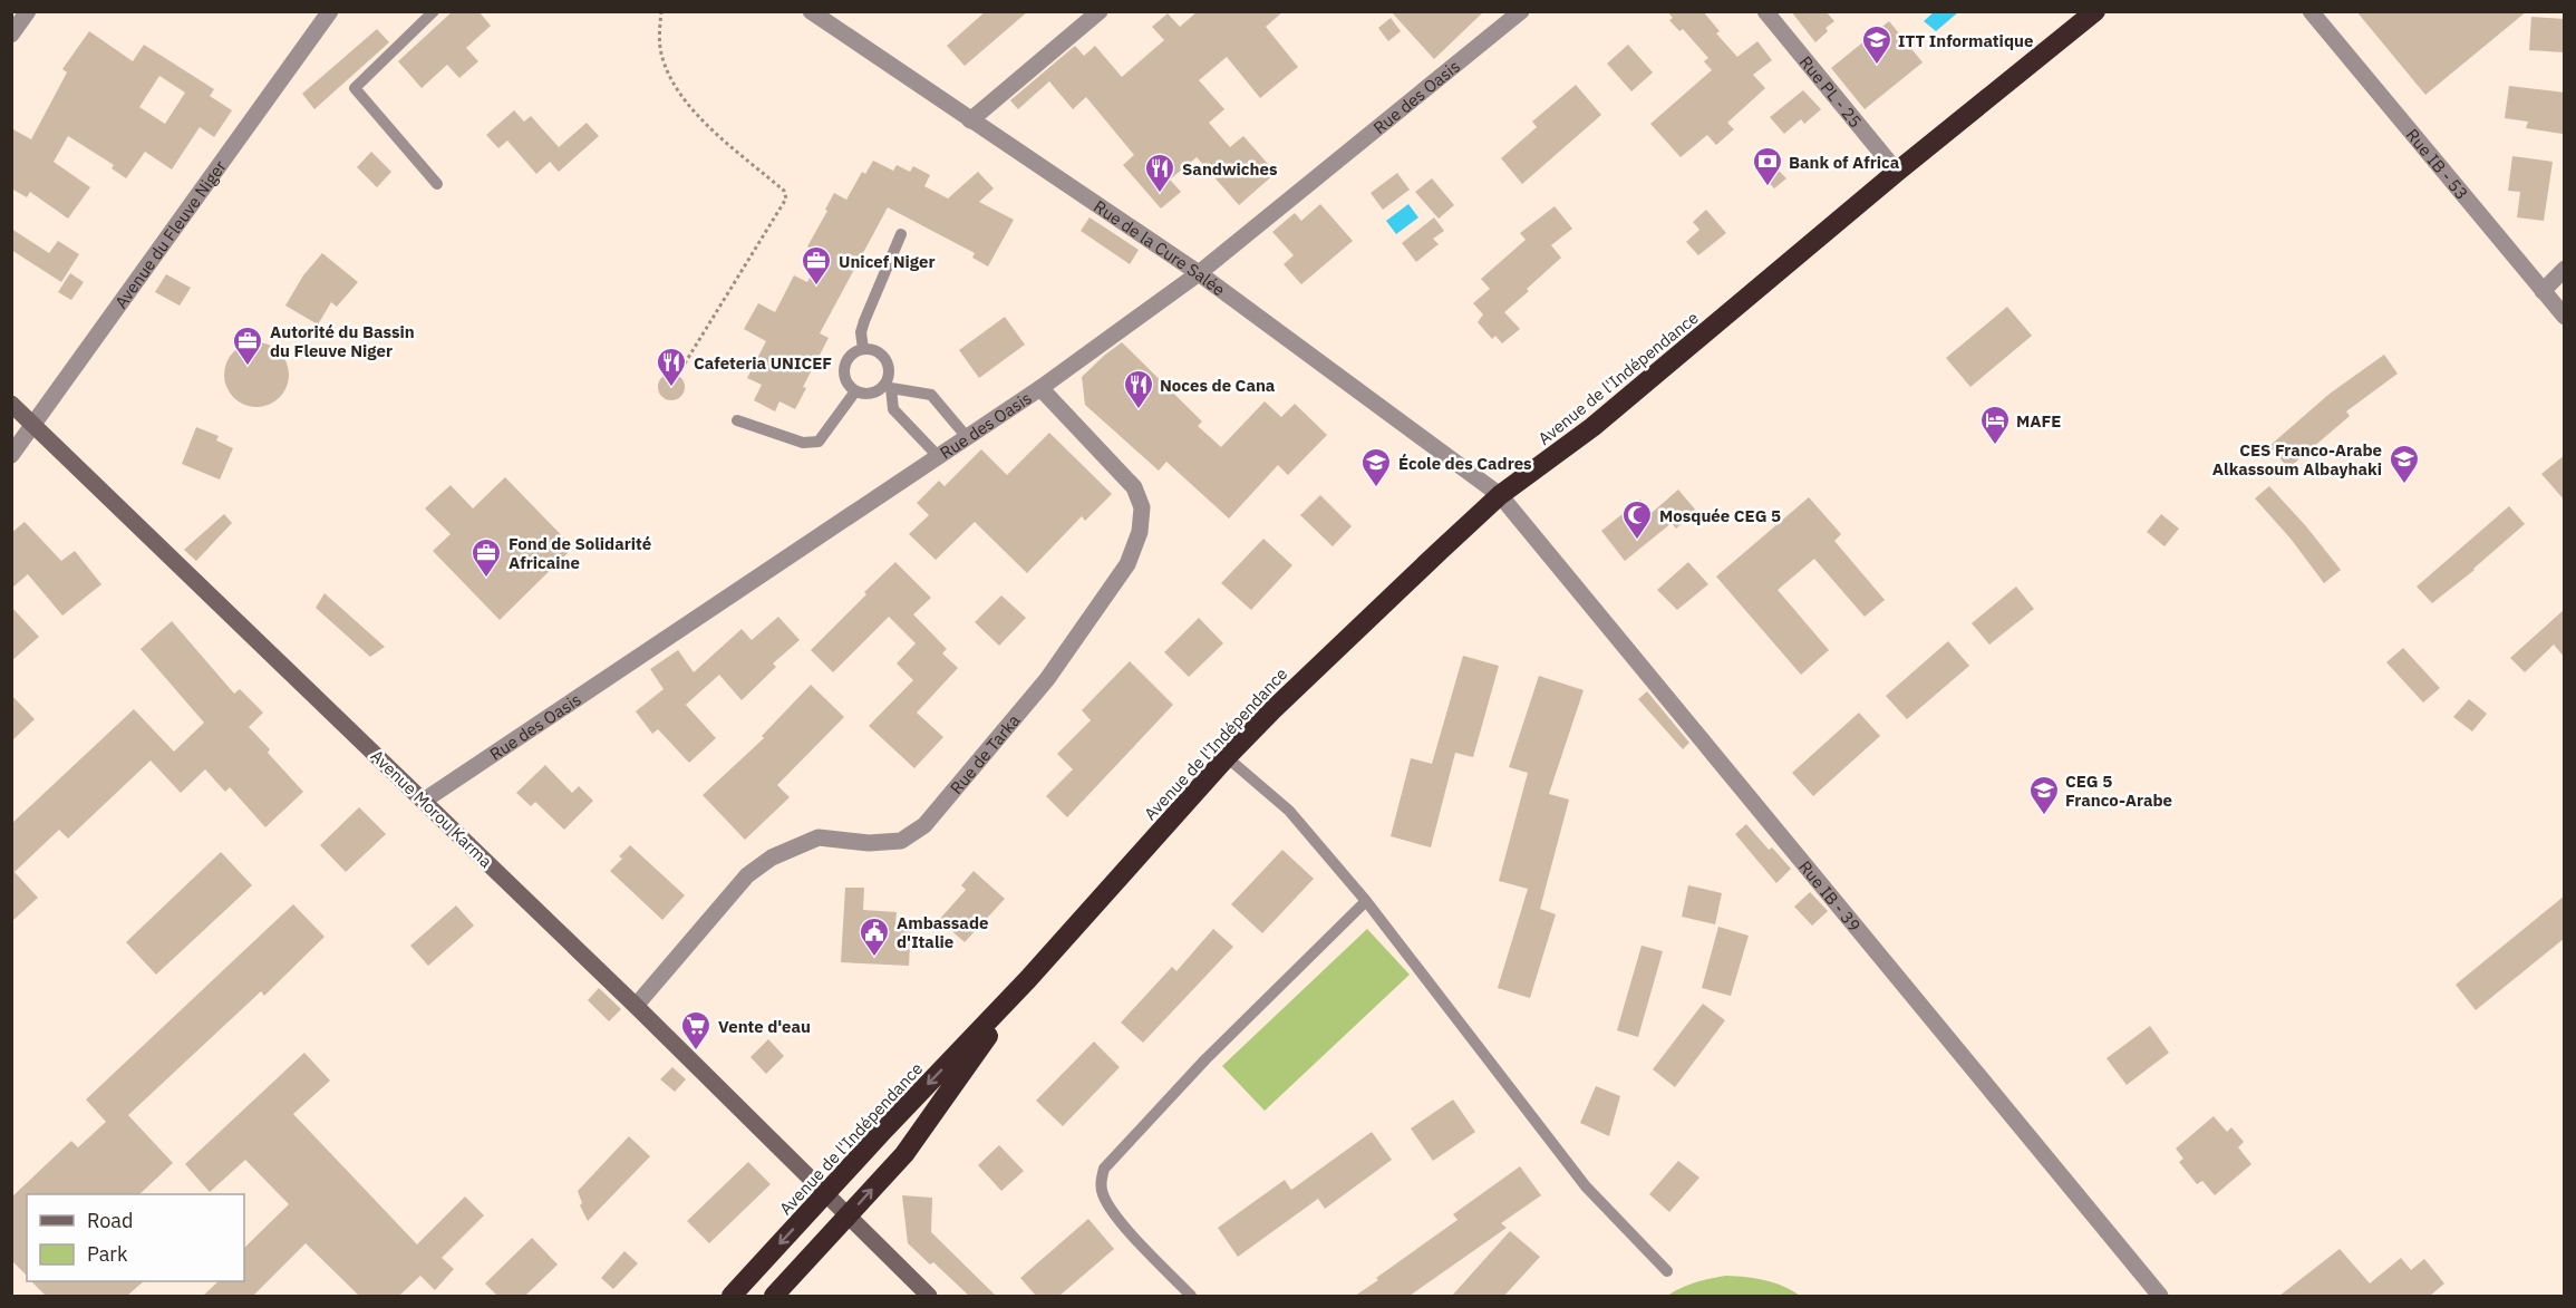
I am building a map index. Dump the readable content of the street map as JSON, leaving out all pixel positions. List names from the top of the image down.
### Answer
{
  "streets": {
    "highway": ["Avenue de l'Indépendance"],
    "street": [
      "Rue PL - 25",
      "Rue des Oasis",
      "Rue IB - 53",
      "Avenue du Fleuve Niger",
      "Rue de la Cure Salée",
      "Rue de Tarka",
      "Avenue Morou Karma",
      "Rue IB - 39"
    ]
  },
  "crossings": [
    ["Rue PL - 25", "Avenue de l'Indépendance"],
    ["Rue des Oasis", "Rue de la Cure Salée"],
    ["Rue des Oasis", "Rue de Tarka"],
    ["Rue des Oasis", "Avenue Morou Karma"],
    ["Avenue du Fleuve Niger", "Avenue Morou Karma"],
    ["Rue de la Cure Salée", "Avenue de l'Indépendance"],
    ["Rue de la Cure Salée", "Rue IB - 39"],
    ["Avenue de l'Indépendance", "Avenue Morou Karma"],
    ["Avenue de l'Indépendance", "Rue IB - 39"],
    ["Rue de Tarka", "Avenue Morou Karma"]
  ],
  "places": {
    "school or university": [
      "ITT Informatique",
      "CES Franco-Arabe Alkassoum Albayhaki",
      "École des Cadres",
      "CEG 5 Franco-Arabe"
    ],
    "bank": ["Bank of Africa"],
    "restaurant": ["Sandwiches", "Cafeteria UNICEF", "Noces de Cana"],
    "office": ["Unicef Niger", "Autorité du Bassin du Fleuve Niger", "Fond de Solidarité Africaine"],
    "hotel": ["MAFE"],
    "mosque": ["Mosquée CEG 5"],
    "public building": ["Ambassade d'Italie"],
    "supermarket": ["Vente d'eau"]
  },
  "legend": ["Road", "Park"]
}
